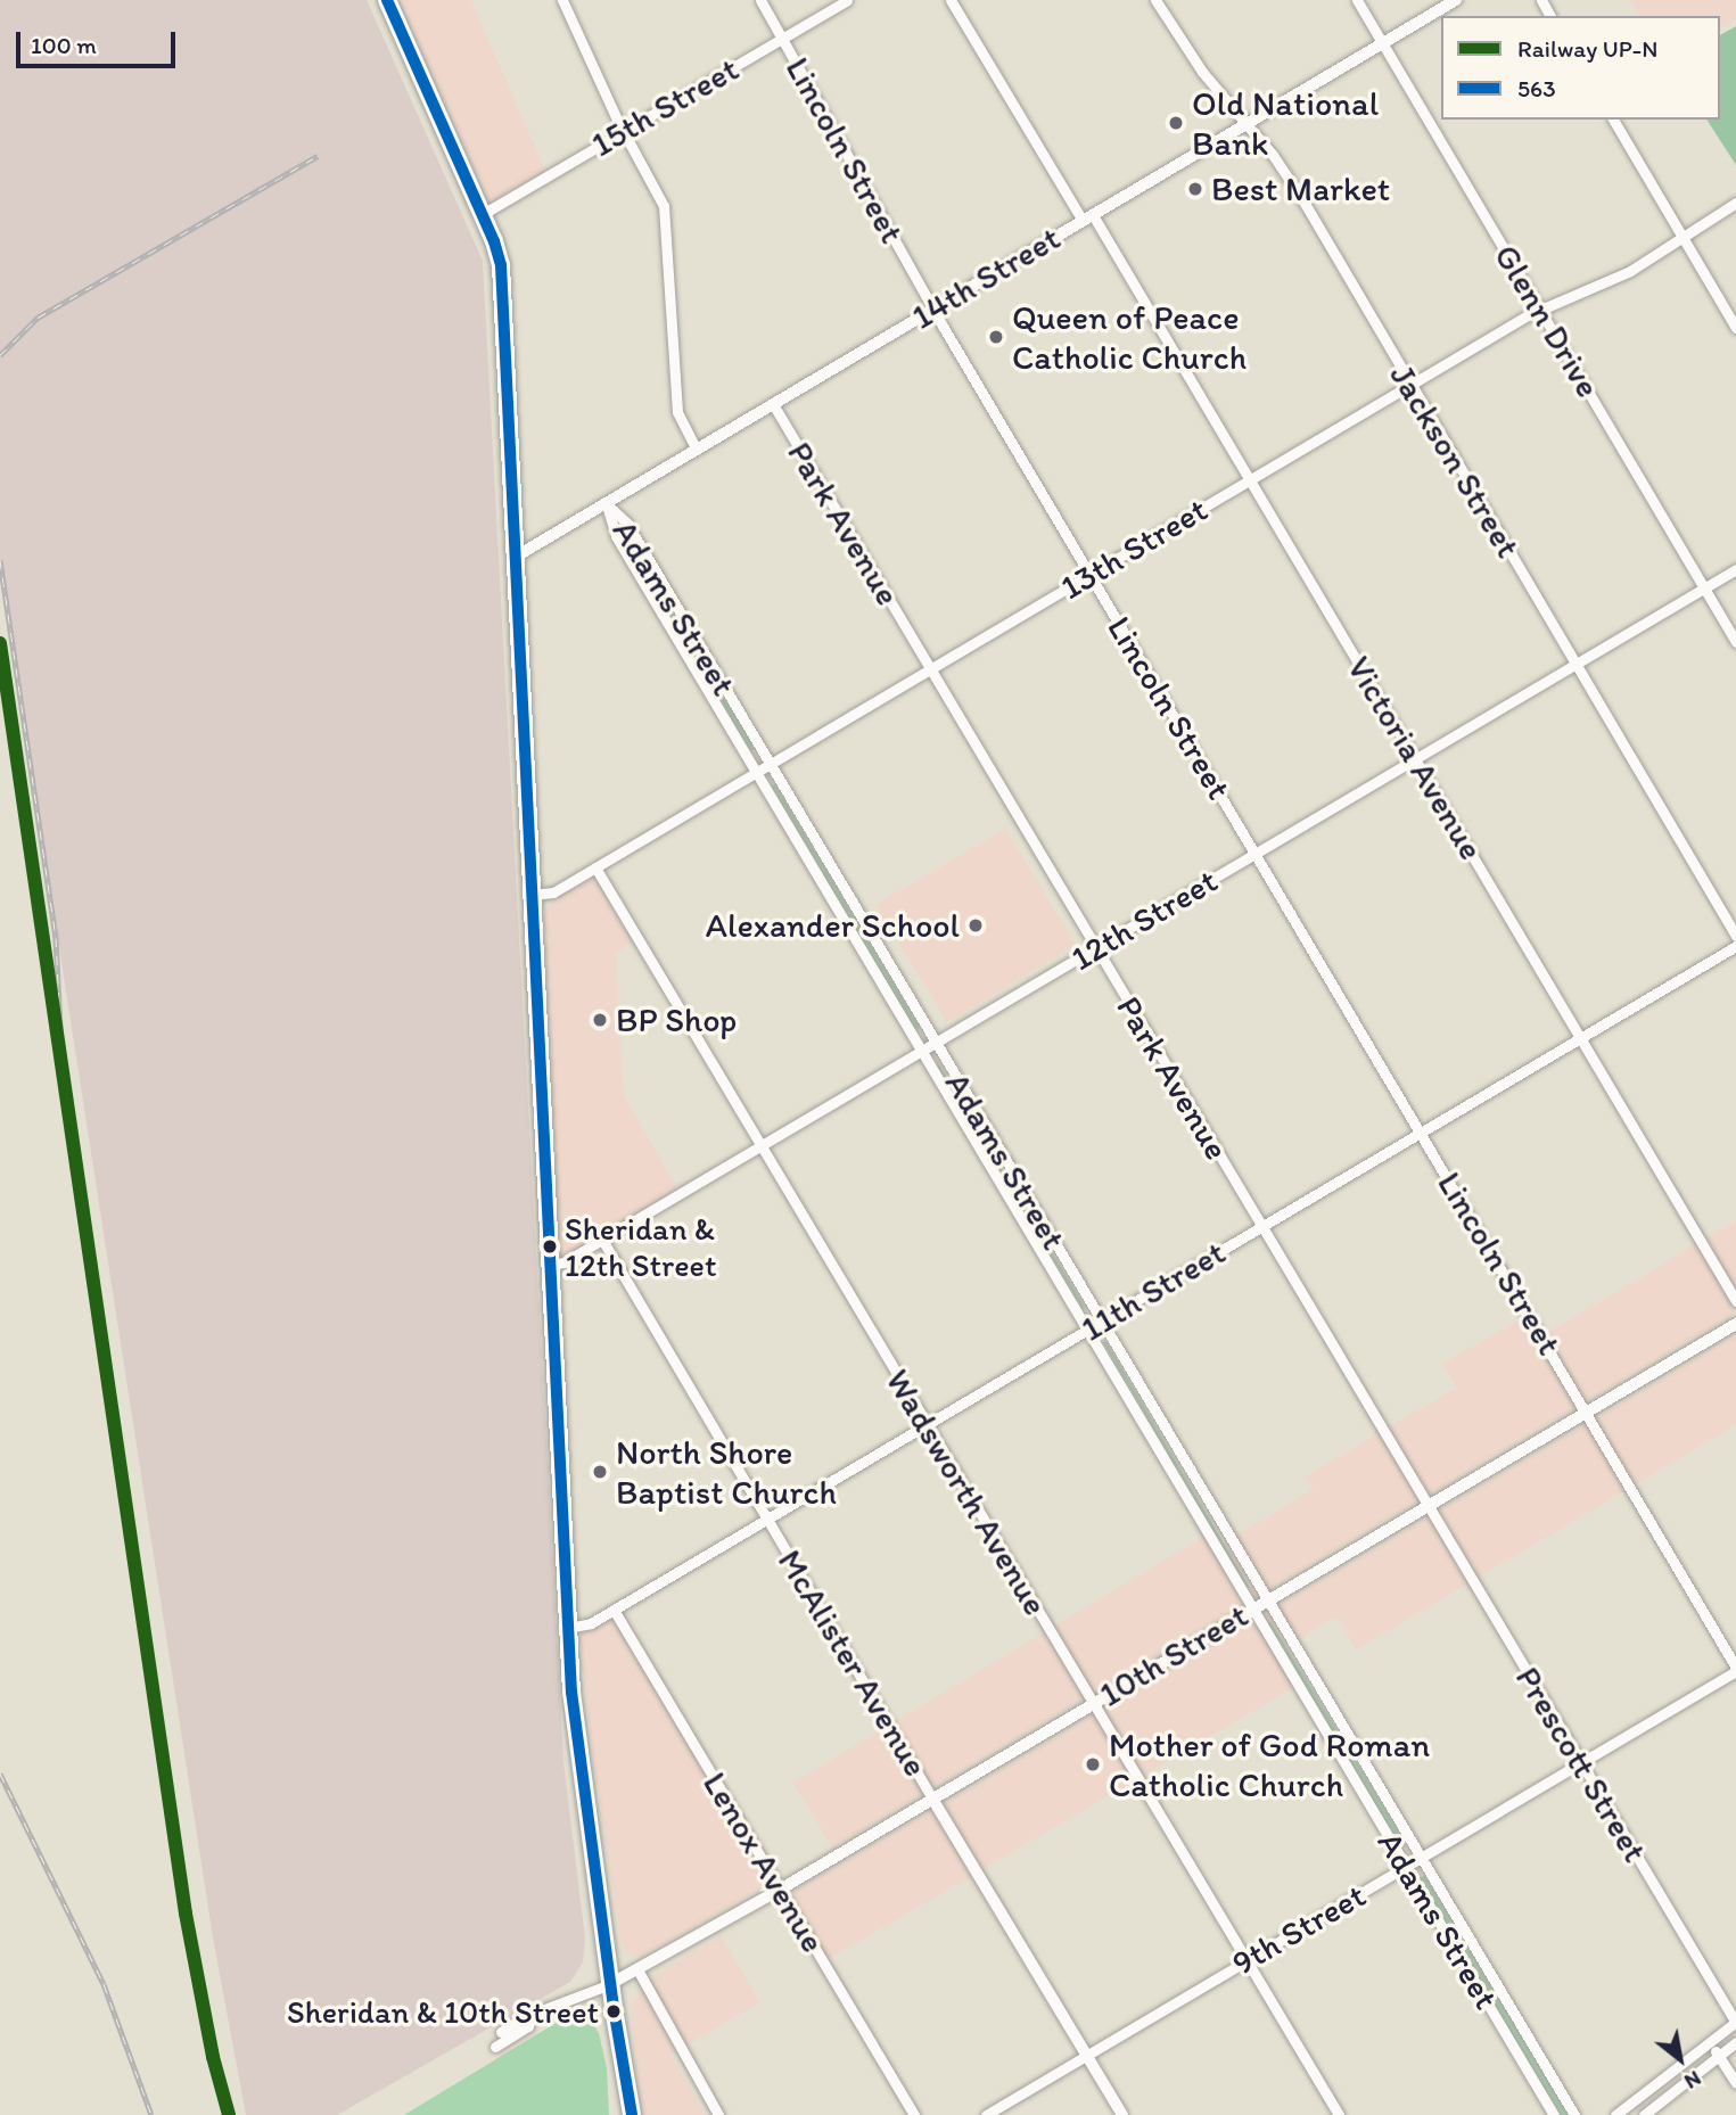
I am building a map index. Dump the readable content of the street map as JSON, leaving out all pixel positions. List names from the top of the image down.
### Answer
{
  "streets": {
    "street": [
      "15th Street",
      "Lincoln Street",
      "14th Street",
      "Glenn Drive",
      "Jackson Street",
      "Park Avenue",
      "13th Street",
      "Adams Street",
      "Victoria Avenue",
      "12th Street",
      "11th Street",
      "Wadsworth Avenue",
      "10th Street",
      "McAlister Avenue",
      "Prescott Street",
      "Lenox Avenue",
      "9th Street"
    ]
  },
  "crossings": [
    ["15th Street", "Lincoln Street"],
    ["Lincoln Street", "14th Street"],
    ["Lincoln Street", "13th Street"],
    ["Lincoln Street", "12th Street"],
    ["Lincoln Street", "11th Street"],
    ["Lincoln Street", "10th Street"],
    ["Lincoln Street", "9th Street"],
    ["14th Street", "Glenn Drive"],
    ["14th Street", "Jackson Street"],
    ["14th Street", "Park Avenue"],
    ["14th Street", "Adams Street"],
    ["14th Street", "Victoria Avenue"],
    ["Glenn Drive", "13th Street"],
    ["Glenn Drive", "12th Street"],
    ["Jackson Street", "13th Street"],
    ["Jackson Street", "12th Street"],
    ["Park Avenue", "13th Street"],
    ["Park Avenue", "12th Street"],
    ["Park Avenue", "11th Street"],
    ["Park Avenue", "10th Street"],
    ["Park Avenue", "Prescott Street"],
    ["13th Street", "Adams Street"],
    ["13th Street", "Victoria Avenue"],
    ["13th Street", "Wadsworth Avenue"],
    ["Adams Street", "12th Street"],
    ["Adams Street", "11th Street"],
    ["Adams Street", "10th Street"],
    ["Adams Street", "9th Street"],
    ["Victoria Avenue", "12th Street"],
    ["Victoria Avenue", "11th Street"],
    ["12th Street", "Wadsworth Avenue"],
    ["12th Street", "McAlister Avenue"],
    ["11th Street", "Wadsworth Avenue"],
    ["11th Street", "McAlister Avenue"],
    ["11th Street", "Lenox Avenue"],
    ["Wadsworth Avenue", "10th Street"],
    ["Wadsworth Avenue", "9th Street"],
    ["10th Street", "McAlister Avenue"],
    ["10th Street", "Prescott Street"],
    ["10th Street", "Lenox Avenue"],
    ["Prescott Street", "9th Street"]
  ],
  "places": [
    "Old National Bank",
    "Best Market",
    "Queen of Peace Catholic Church",
    "Alexander School",
    "BP Shop",
    "Sheridan & 12th Street",
    "North Shore Baptist Church",
    "Mother of God Roman Catholic Church",
    "Sheridan & 10th Street"
  ],
  "lines": ["transit line 563", "rail line UP-N"],
  "legend": ["Railway UP-N", "563"],
  "scale_bar": "100 m",
  "north": "bottom right"
}
